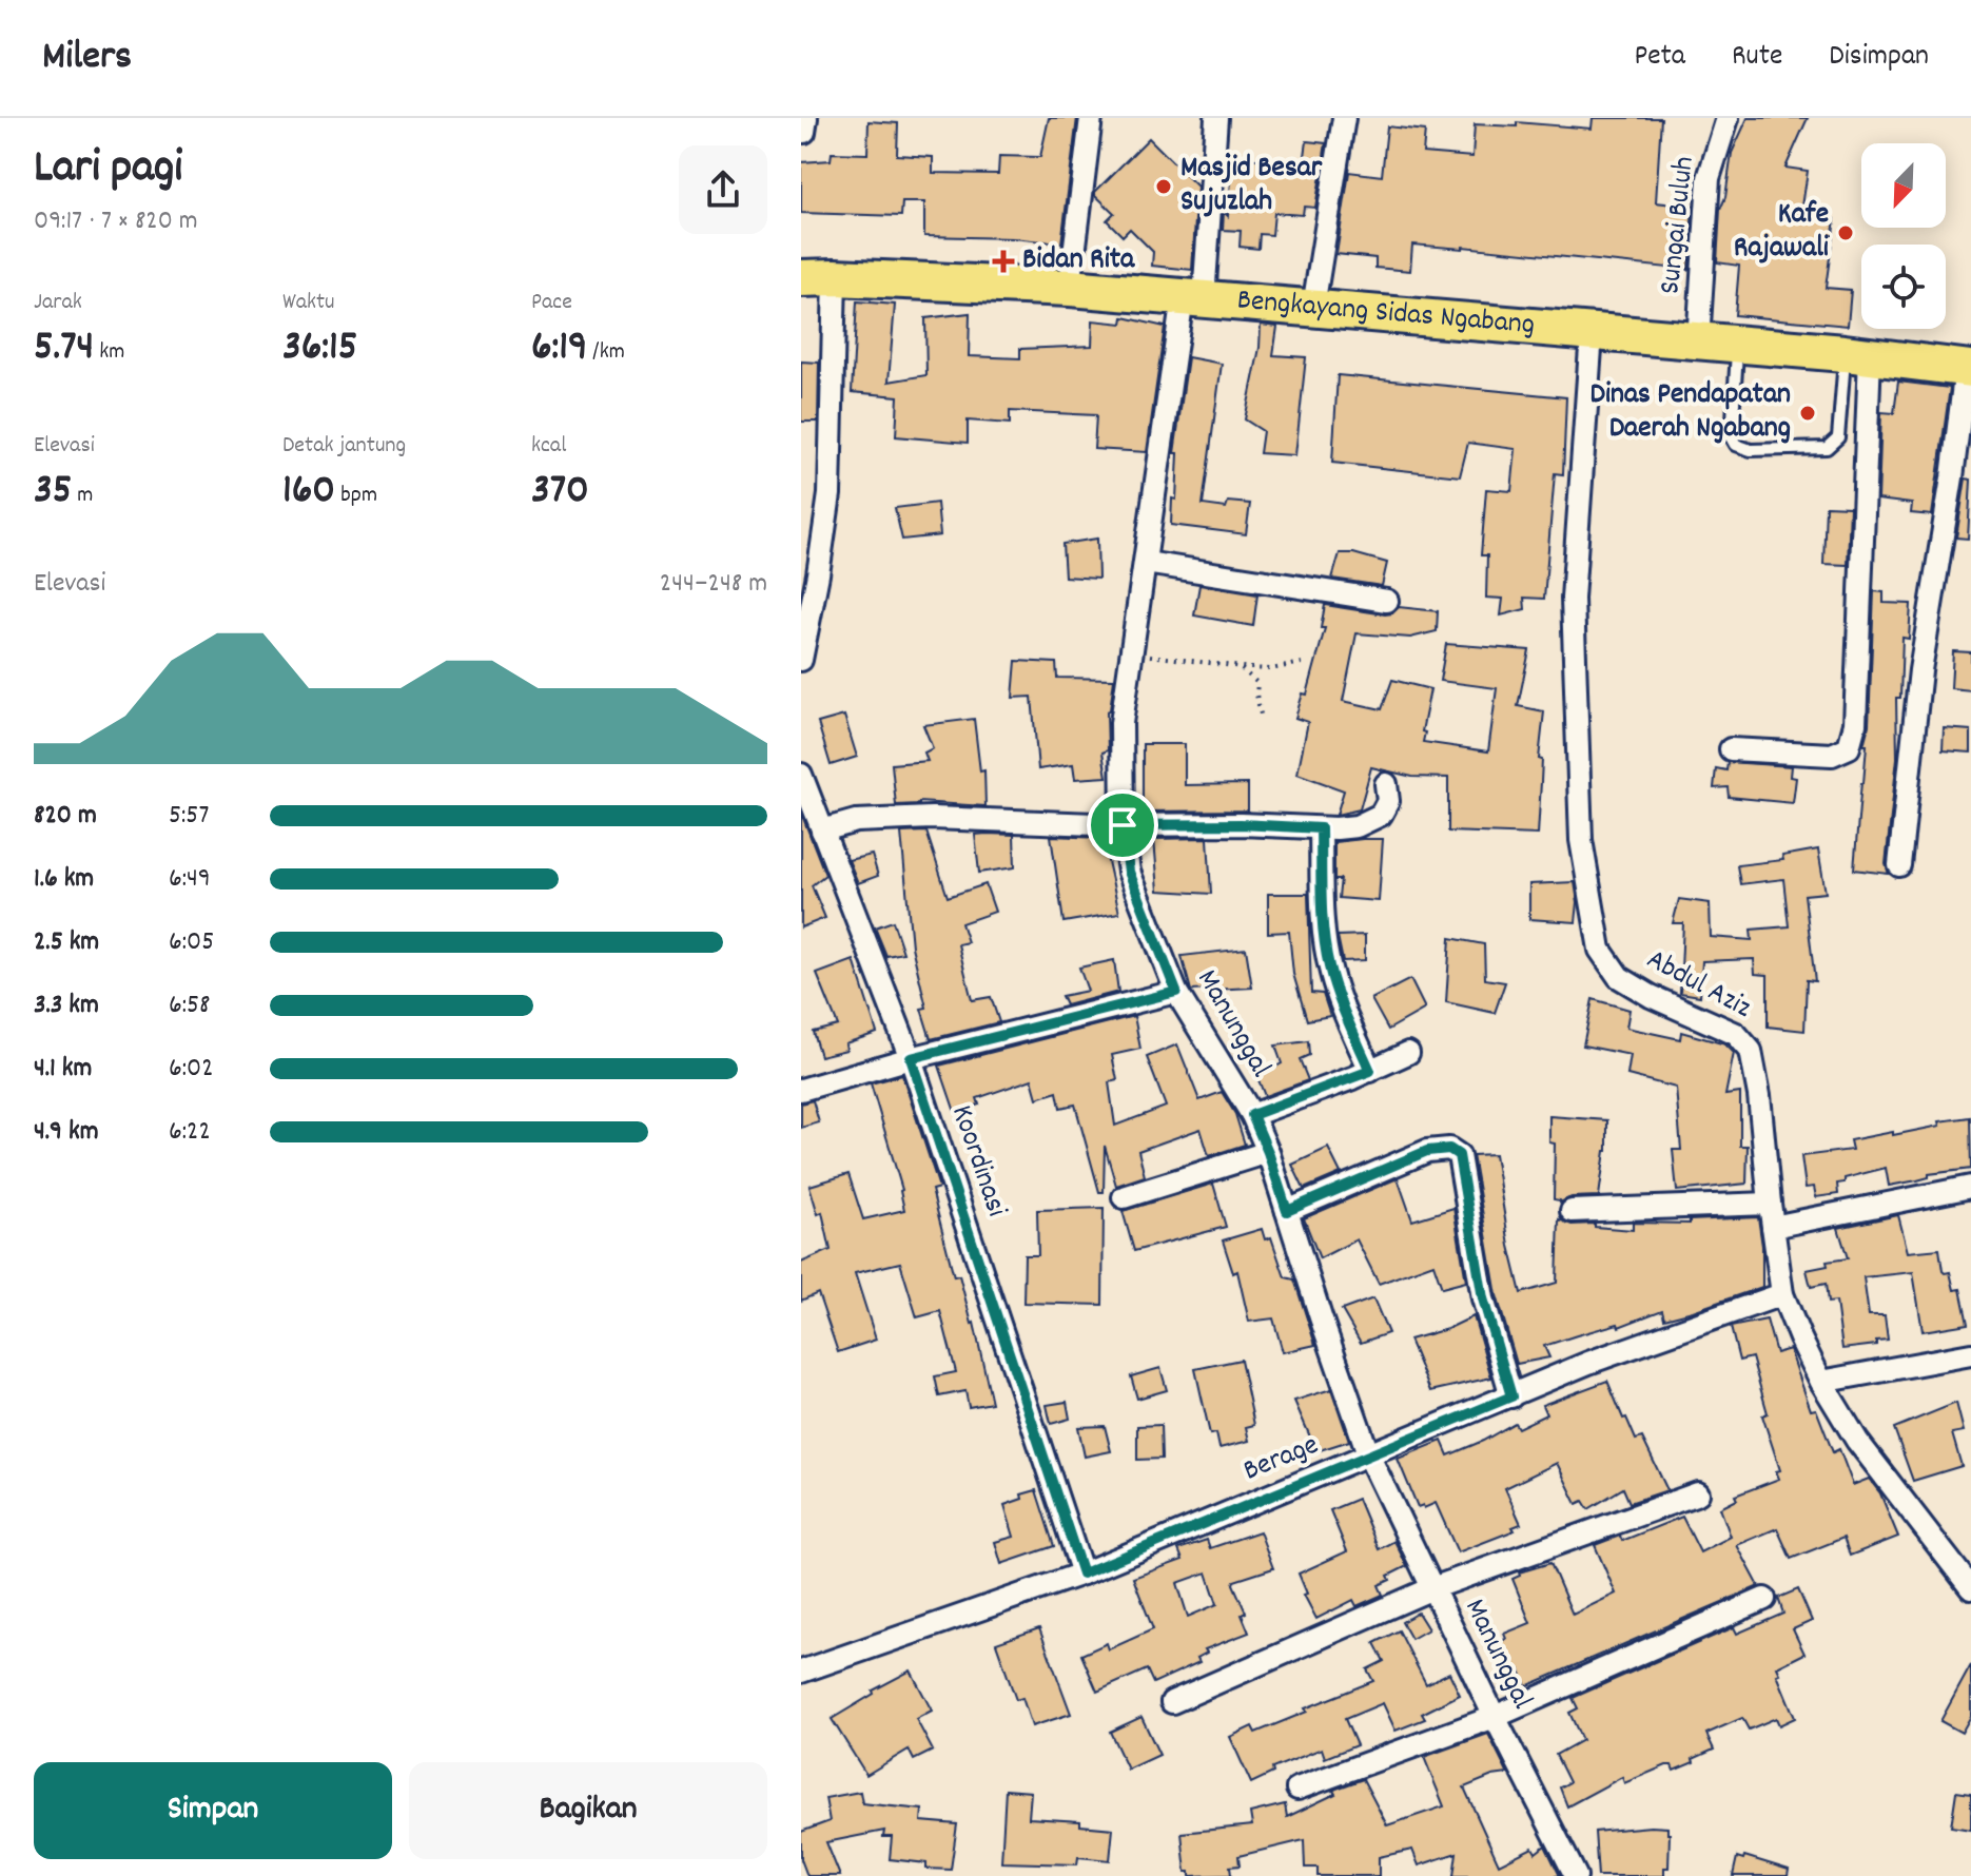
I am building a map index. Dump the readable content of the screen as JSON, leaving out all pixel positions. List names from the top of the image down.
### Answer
{
  "streets": {
    "highway": ["Bengkayang Sidas Ngabang"],
    "street": [
      "Sungai Buluh",
      "Abdul Aziz",
      "Manunggal",
      "Koordinasi",
      "Berage"
    ]
  },
  "crossings": [
    ["Sungai Buluh", "Bengkayang Sidas Ngabang"],
    ["Bengkayang Sidas Ngabang", "Abdul Aziz"],
    ["Bengkayang Sidas Ngabang", "Manunggal"],
    ["Abdul Aziz", "Berage"],
    ["Manunggal", "Berage"],
    ["Koordinasi", "Berage"]
  ],
  "places": {
    "other": ["Masjid Besar Sujuzlah", "Kafe Rajawali", "Dinas Pendapatan Daerah Ngabang"],
    "health": ["Bidan Rita"]
  },
  "north": "bottom left",
  "page": {
    "header": "Milers",
    "nav": ["Peta", "Rute", "Disimpan"],
    "heading": ["Lari pagi", "09:17 · 7 × 820 m"],
    "stats": [
      ["Jarak", "5.74 km"],
      ["Waktu", "36:15"],
      ["Pace", "6:19 /km"],
      ["Elevasi", "35 m"],
      ["Detak jantung", "160 bpm"],
      ["kcal", "370"]
    ],
    "chart": ["Elevasi", "244–248 m"],
    "list": [
      {
        "name": "820 m",
        "note": "5:57"
      },
      {
        "name": "1.6 km",
        "note": "6:49"
      },
      {
        "name": "2.5 km",
        "note": "6:05"
      },
      {
        "name": "3.3 km",
        "note": "6:58"
      },
      {
        "name": "4.1 km",
        "note": "6:02"
      },
      {
        "name": "4.9 km",
        "note": "6:22"
      }
    ],
    "buttons": ["Simpan", "Bagikan"]
  }
}
